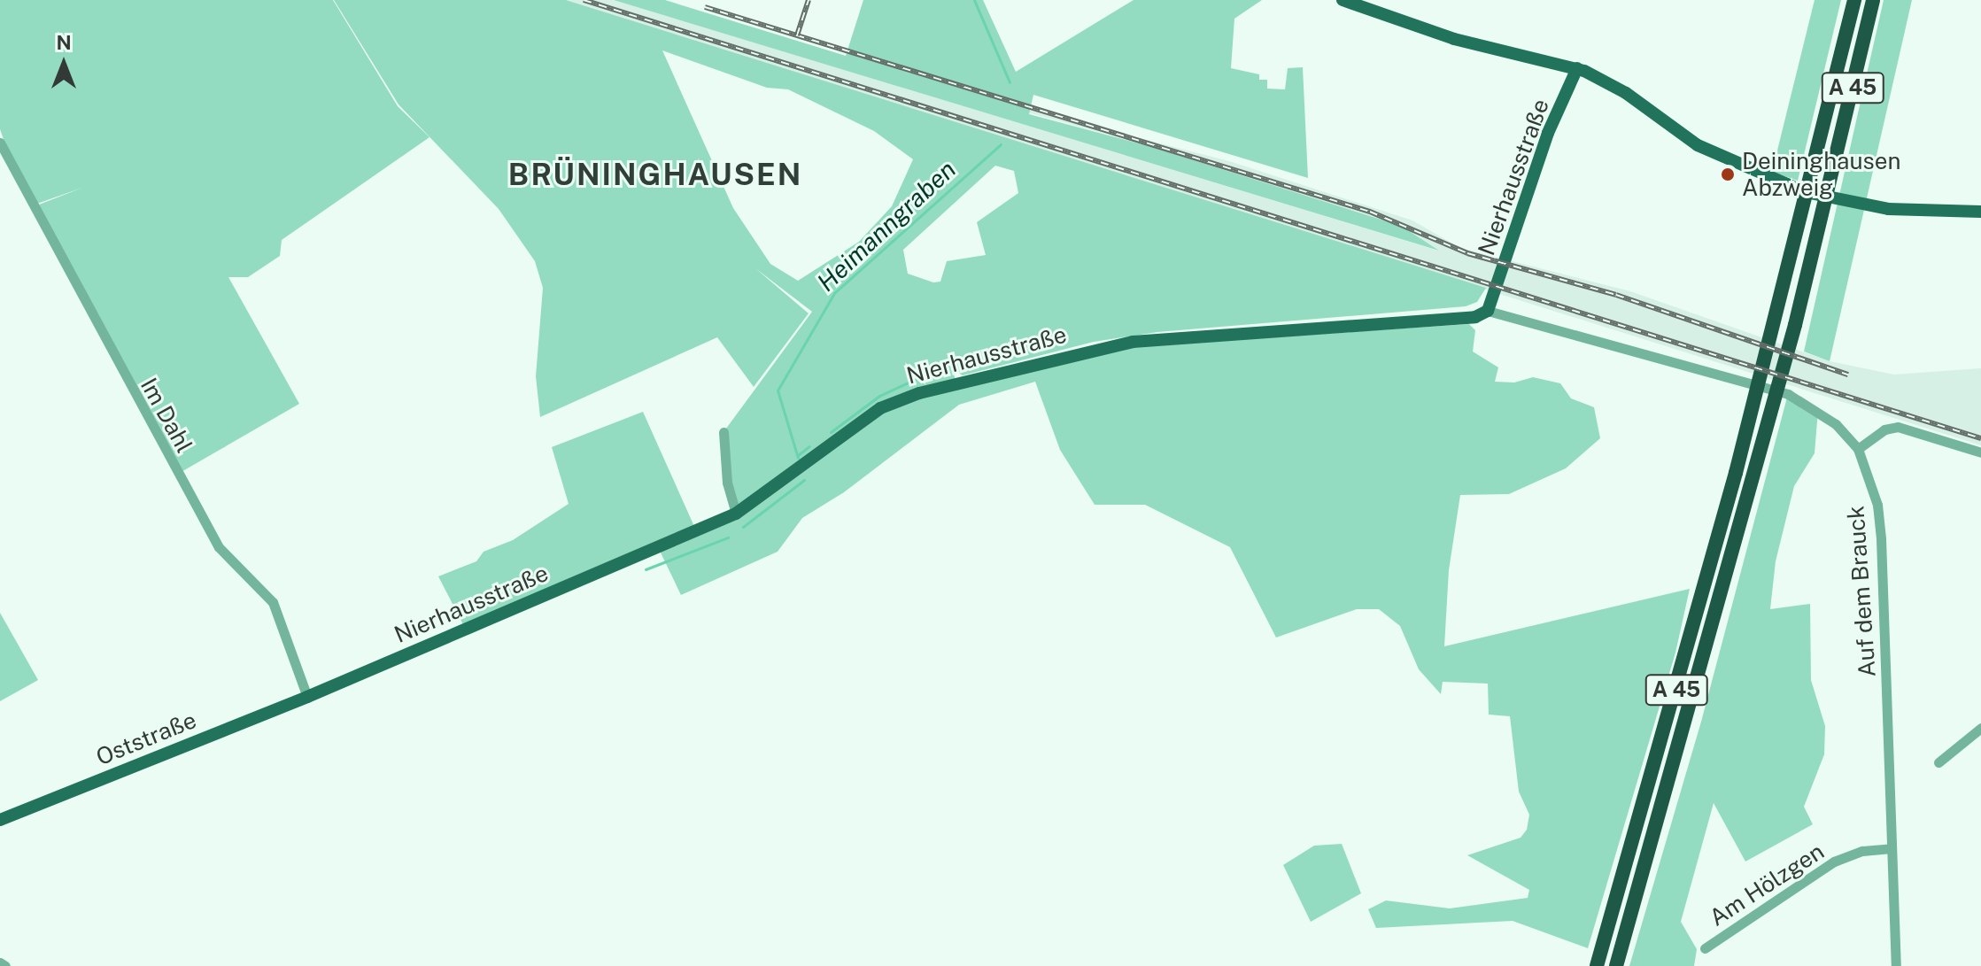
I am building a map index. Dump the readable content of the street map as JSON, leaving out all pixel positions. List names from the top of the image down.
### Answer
{
  "streets": {
    "highway": ["A 45"],
    "main road": ["Nierhausstraße", "Oststraße"],
    "street": ["Im Dahl", "Auf dem Brauck", "Am Hölzgen"]
  },
  "crossings": [
    ["Nierhausstraße", "Im Dahl"],
    ["Nierhausstraße", "Auf dem Brauck"],
    ["Nierhausstraße", "Oststraße"],
    ["Im Dahl", "Oststraße"],
    ["Auf dem Brauck", "Am Hölzgen"]
  ],
  "districts": ["BRÜNINGHAUSEN"],
  "water": ["Heimanngraben"],
  "places": ["Deininghausen Abzweig"],
  "north": "top"
}
